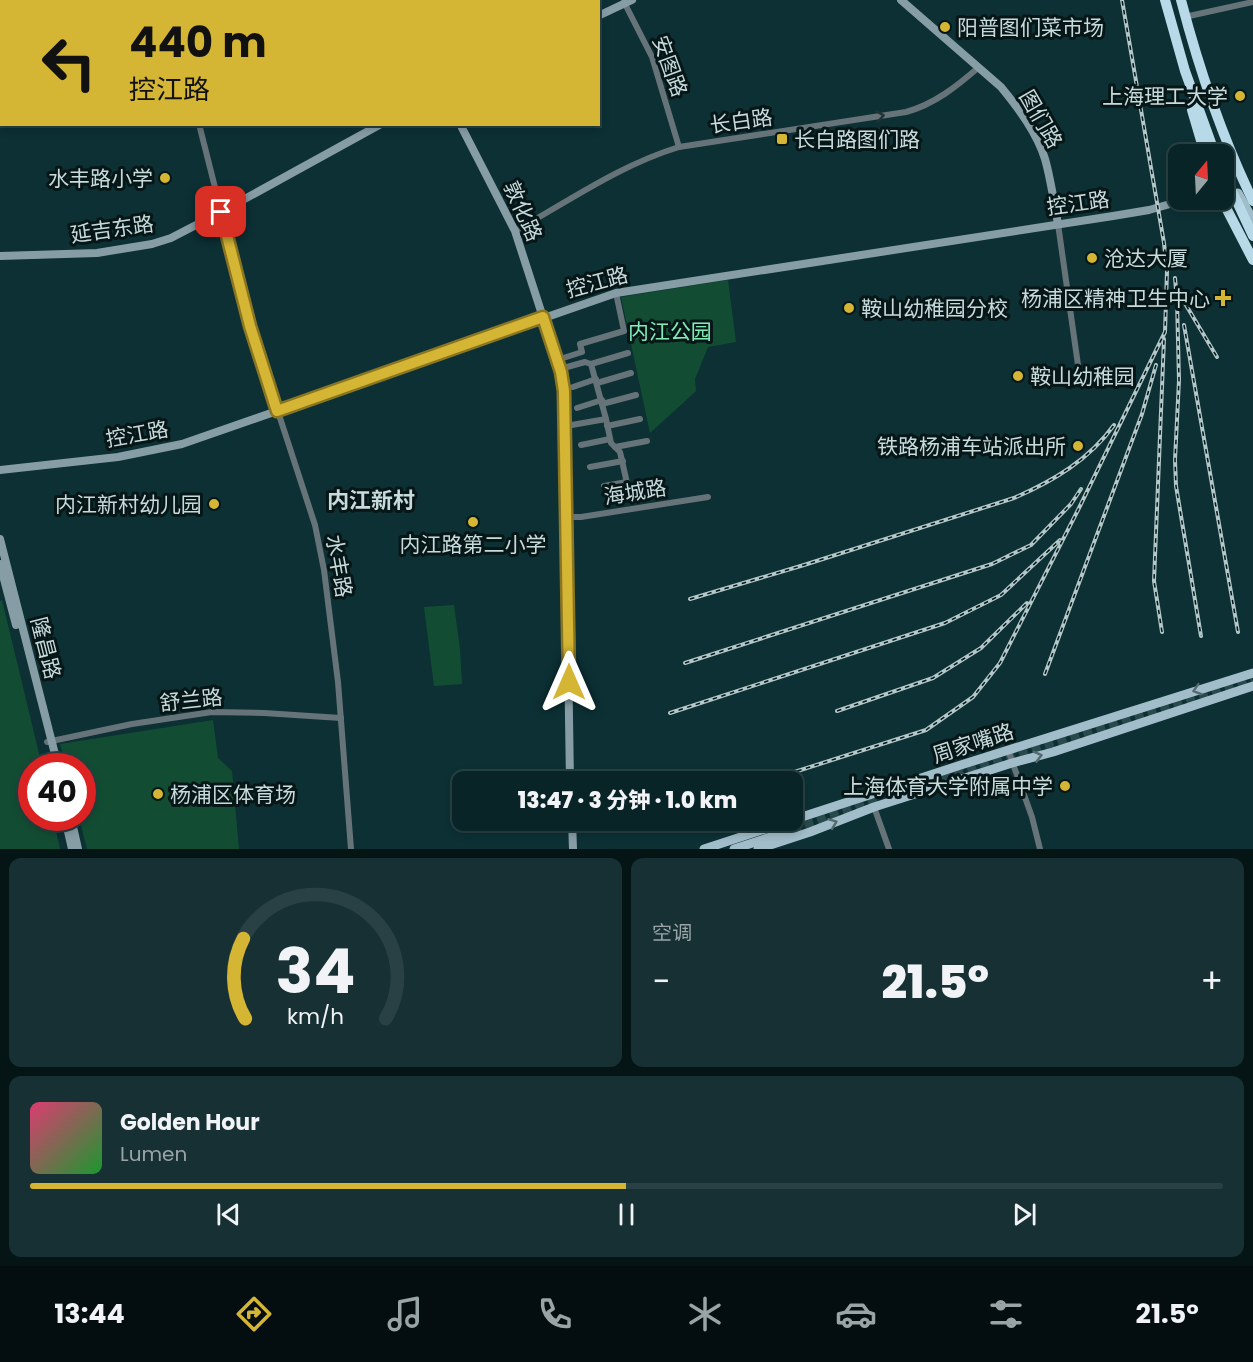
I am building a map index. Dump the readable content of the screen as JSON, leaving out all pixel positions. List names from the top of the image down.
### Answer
{
  "streets": {
    "main road": [
      "图们路",
      "控江路",
      "敦化路",
      "延吉东路",
      "隆昌路",
      "周家嘴路"
    ],
    "street": [
      "安图路",
      "长白路",
      "海城路",
      "水丰路",
      "舒兰路"
    ]
  },
  "crossings": [
    ["安图路", "长白路"],
    ["图们路", "长白路"],
    ["图们路", "控江路"],
    ["长白路", "敦化路"],
    ["控江路", "敦化路"],
    ["控江路", "水丰路"],
    ["敦化路", "海城路"],
    ["延吉东路", "水丰路"],
    ["水丰路", "舒兰路"],
    ["隆昌路", "舒兰路"]
  ],
  "one_way": ["长白路"],
  "districts": ["内江新村"],
  "parks": ["内江公园"],
  "places": {
    "other": [
      "阳普图们菜市场",
      "上海理工大学",
      "水丰路小学",
      "沧达大厦",
      "鞍山幼稚园分校",
      "鞍山幼稚园",
      "铁路杨浦车站派出所",
      "内江新村幼儿园",
      "内江路第二小学",
      "上海体育大学附属中学",
      "杨浦区体育场"
    ],
    "transit": ["长白路图们路"],
    "health": ["杨浦区精神卫生中心"]
  },
  "north": "top",
  "page": {
    "turn": ["440 m", "控江路"],
    "limit": "40",
    "trip": "13:47 · 3 分钟 · 1.0 km",
    "tile": "空调",
    "heat": ["−", "21.5°", "+"],
    "song": ["Golden Hour", "Lumen"],
    "tabs": ["13:44", "21.5°"],
    "gauge": ["34", "km/h"]
  }
}
